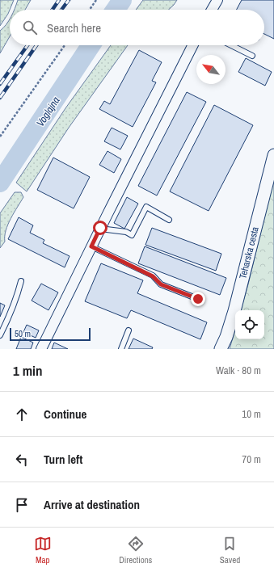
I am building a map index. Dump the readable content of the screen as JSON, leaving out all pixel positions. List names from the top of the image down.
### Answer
{
  "streets": {
    "street": ["Teharska cesta"]
  },
  "water": ["Voglajna"],
  "scale_bar": "50 m",
  "north": "top left",
  "page": {
    "search": "Search here",
    "scale": "50 m",
    "heading": ["1 min", "Walk · 80 m"],
    "list": [
      ["Continue", "10 m"],
      ["Turn left", "70 m"],
      "Arrive at destination"
    ],
    "nav": ["Map", "Directions", "Saved"]
  }
}
